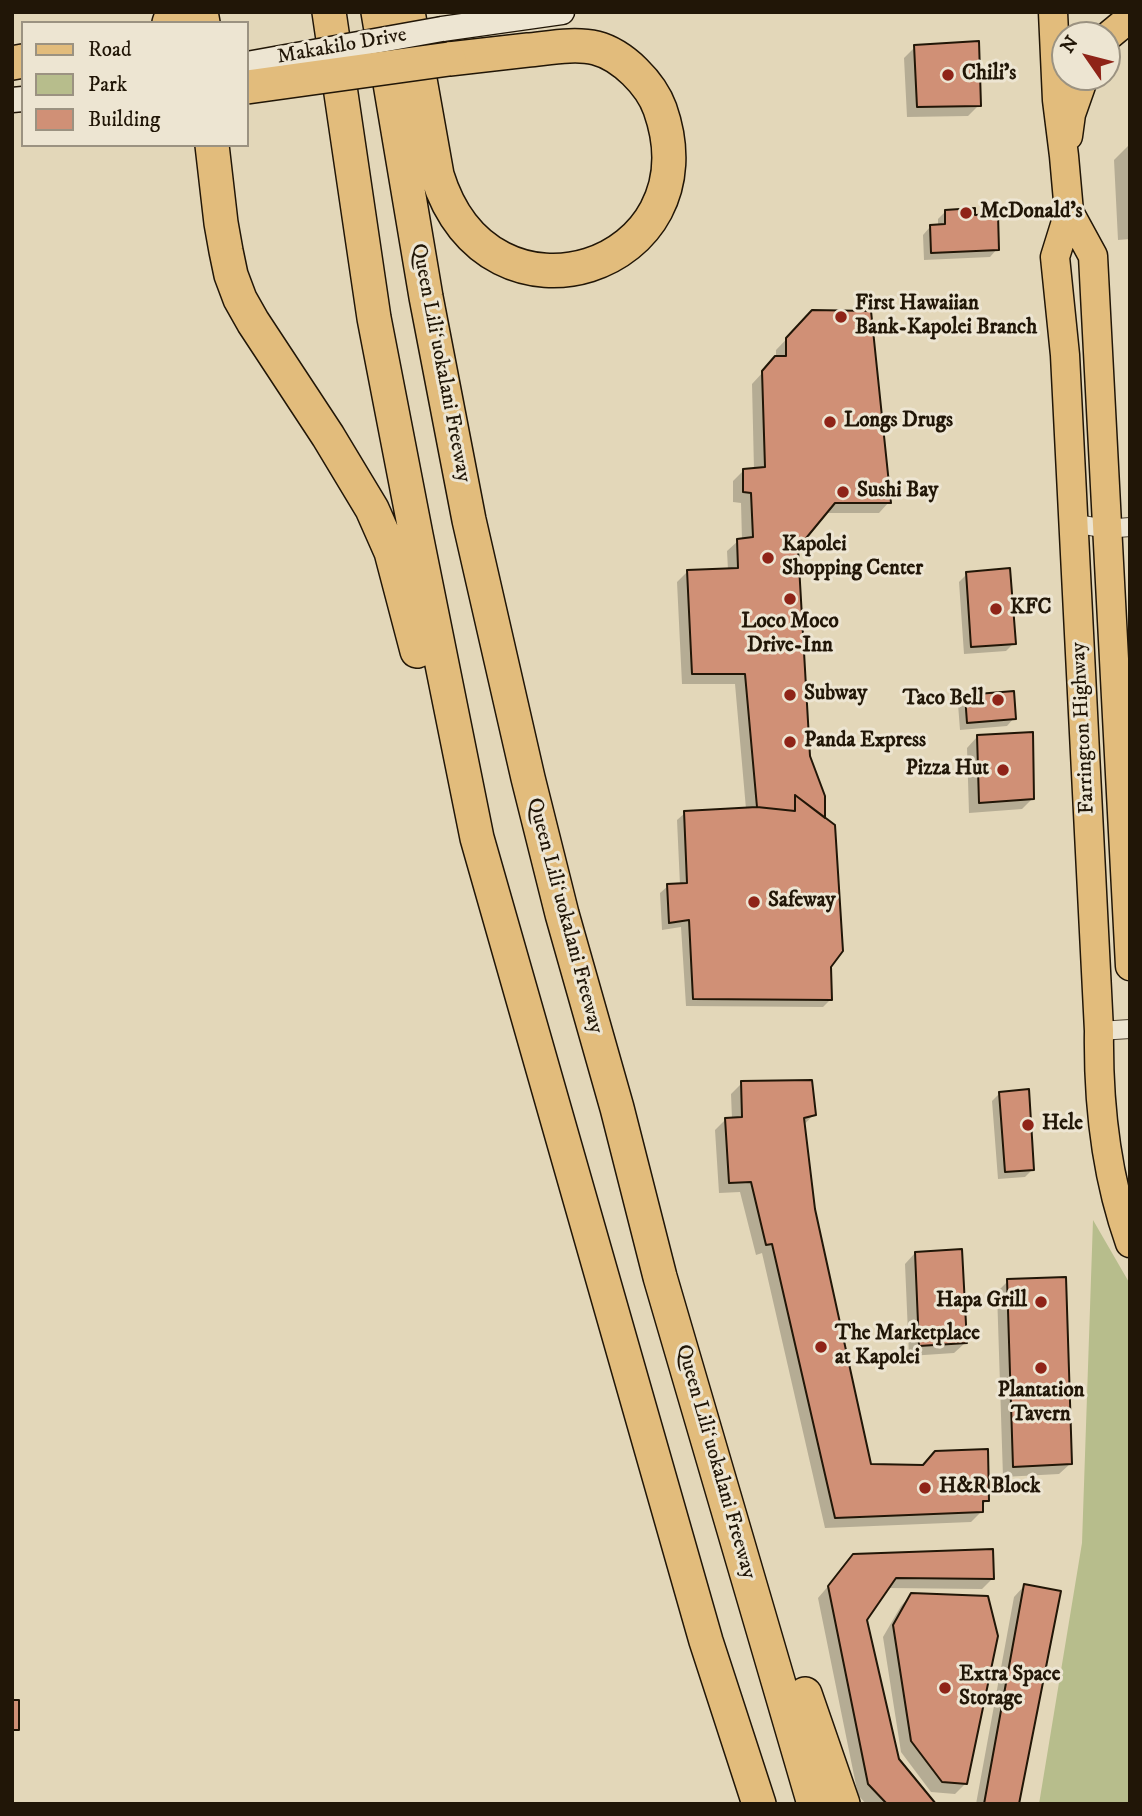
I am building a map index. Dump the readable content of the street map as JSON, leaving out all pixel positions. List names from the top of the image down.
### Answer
{
  "streets": {
    "highway": ["Queen Liliʻuokalani Freeway"],
    "main road": ["Makakilo Drive", "Farrington Highway"]
  },
  "places": [
    "Chili's",
    "McDonald's",
    "First Hawaiian Bank-Kapolei Branch",
    "Longs Drugs",
    "Sushi Bay",
    "Kapolei Shopping Center",
    "Loco Moco Drive-Inn",
    "KFC",
    "Subway",
    "Taco Bell",
    "Panda Express",
    "Pizza Hut",
    "Safeway",
    "Hele",
    "Hapa Grill",
    "The Marketplace at Kapolei",
    "Plantation Tavern",
    "H&R Block",
    "Extra Space Storage"
  ],
  "legend": ["Road", "Park", "Building"],
  "north": "top left"
}
